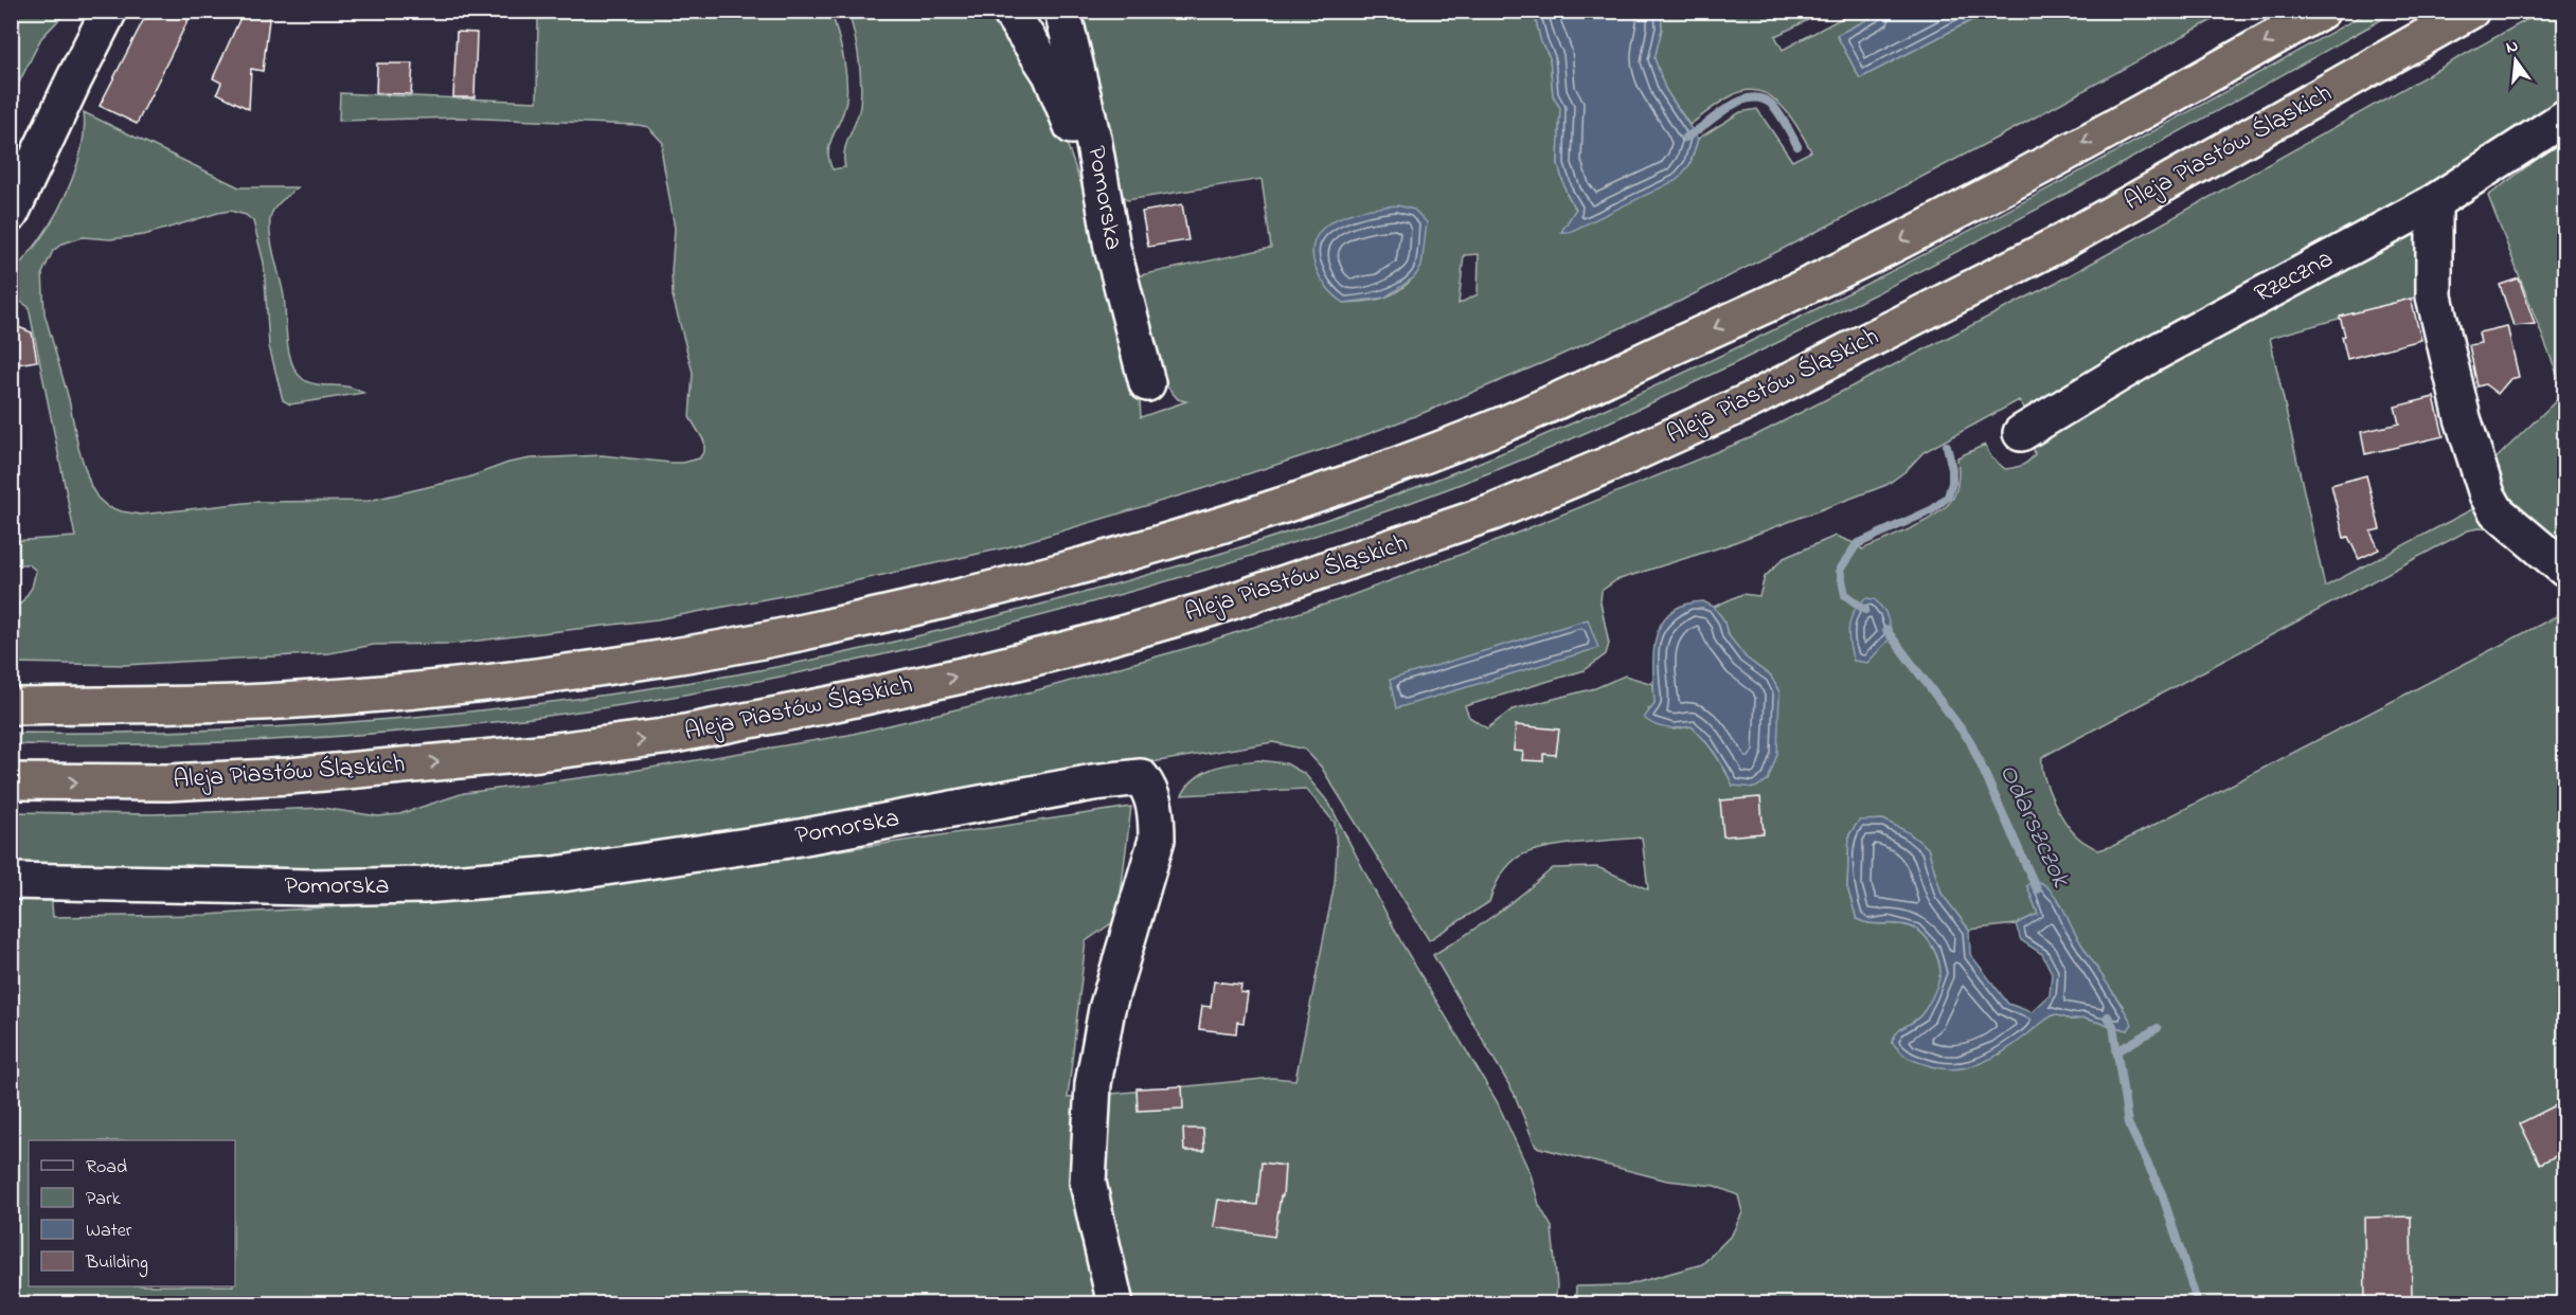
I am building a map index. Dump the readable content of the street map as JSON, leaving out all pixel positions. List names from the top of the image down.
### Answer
{
  "streets": {
    "highway": ["Aleja Piastów Śląskich"],
    "street": ["Pomorska", "Rzeczna"]
  },
  "water": ["Odarszczok"],
  "legend": [
    "Road",
    "Park",
    "Water",
    "Building"
  ],
  "north": "top"
}
